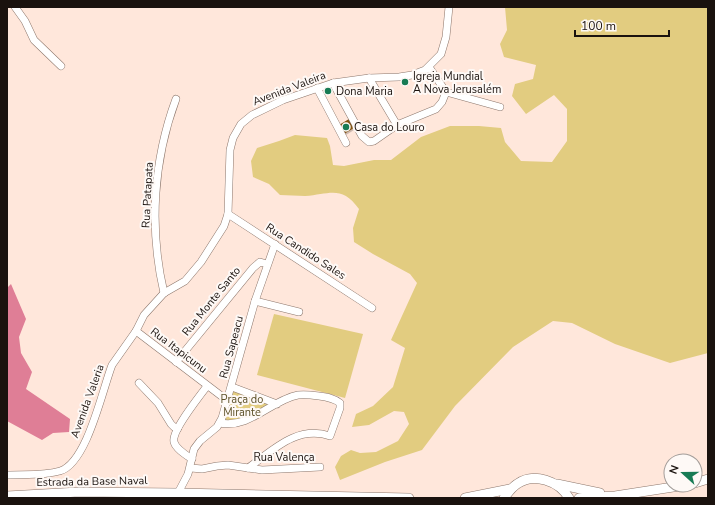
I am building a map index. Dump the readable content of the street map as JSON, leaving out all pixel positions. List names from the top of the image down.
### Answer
{
  "streets": {
    "main road": ["Estrada da Base Naval"],
    "street": [
      "Avenida Valeira",
      "Rua Patapata",
      "Rua Candido Sales",
      "Rua Monte Santo",
      "Rua Sapeacu",
      "Rua Itapicunu",
      "Avenida Valeria",
      "Rua Valença"
    ]
  },
  "crossings": [
    ["Avenida Valeira", "Rua Patapata"],
    ["Avenida Valeira", "Rua Candido Sales"],
    ["Avenida Valeira", "Rua Itapicunu"],
    ["Avenida Valeira", "Avenida Valeria"],
    ["Rua Candido Sales", "Rua Sapeacu"],
    ["Rua Monte Santo", "Rua Sapeacu"],
    ["Rua Monte Santo", "Rua Itapicunu"],
    ["Rua Sapeacu", "Rua Itapicunu"],
    ["Rua Sapeacu", "Rua Valença"],
    ["Rua Sapeacu", "Estrada da Base Naval"],
    ["Rua Itapicunu", "Avenida Valeria"]
  ],
  "parks": ["Praça do Mirante"],
  "places": ["Igreja Mundial A Nova Jerusalém", "Dona Maria", "Casa do Louro"],
  "scale_bar": "100 m",
  "north": "left"
}
